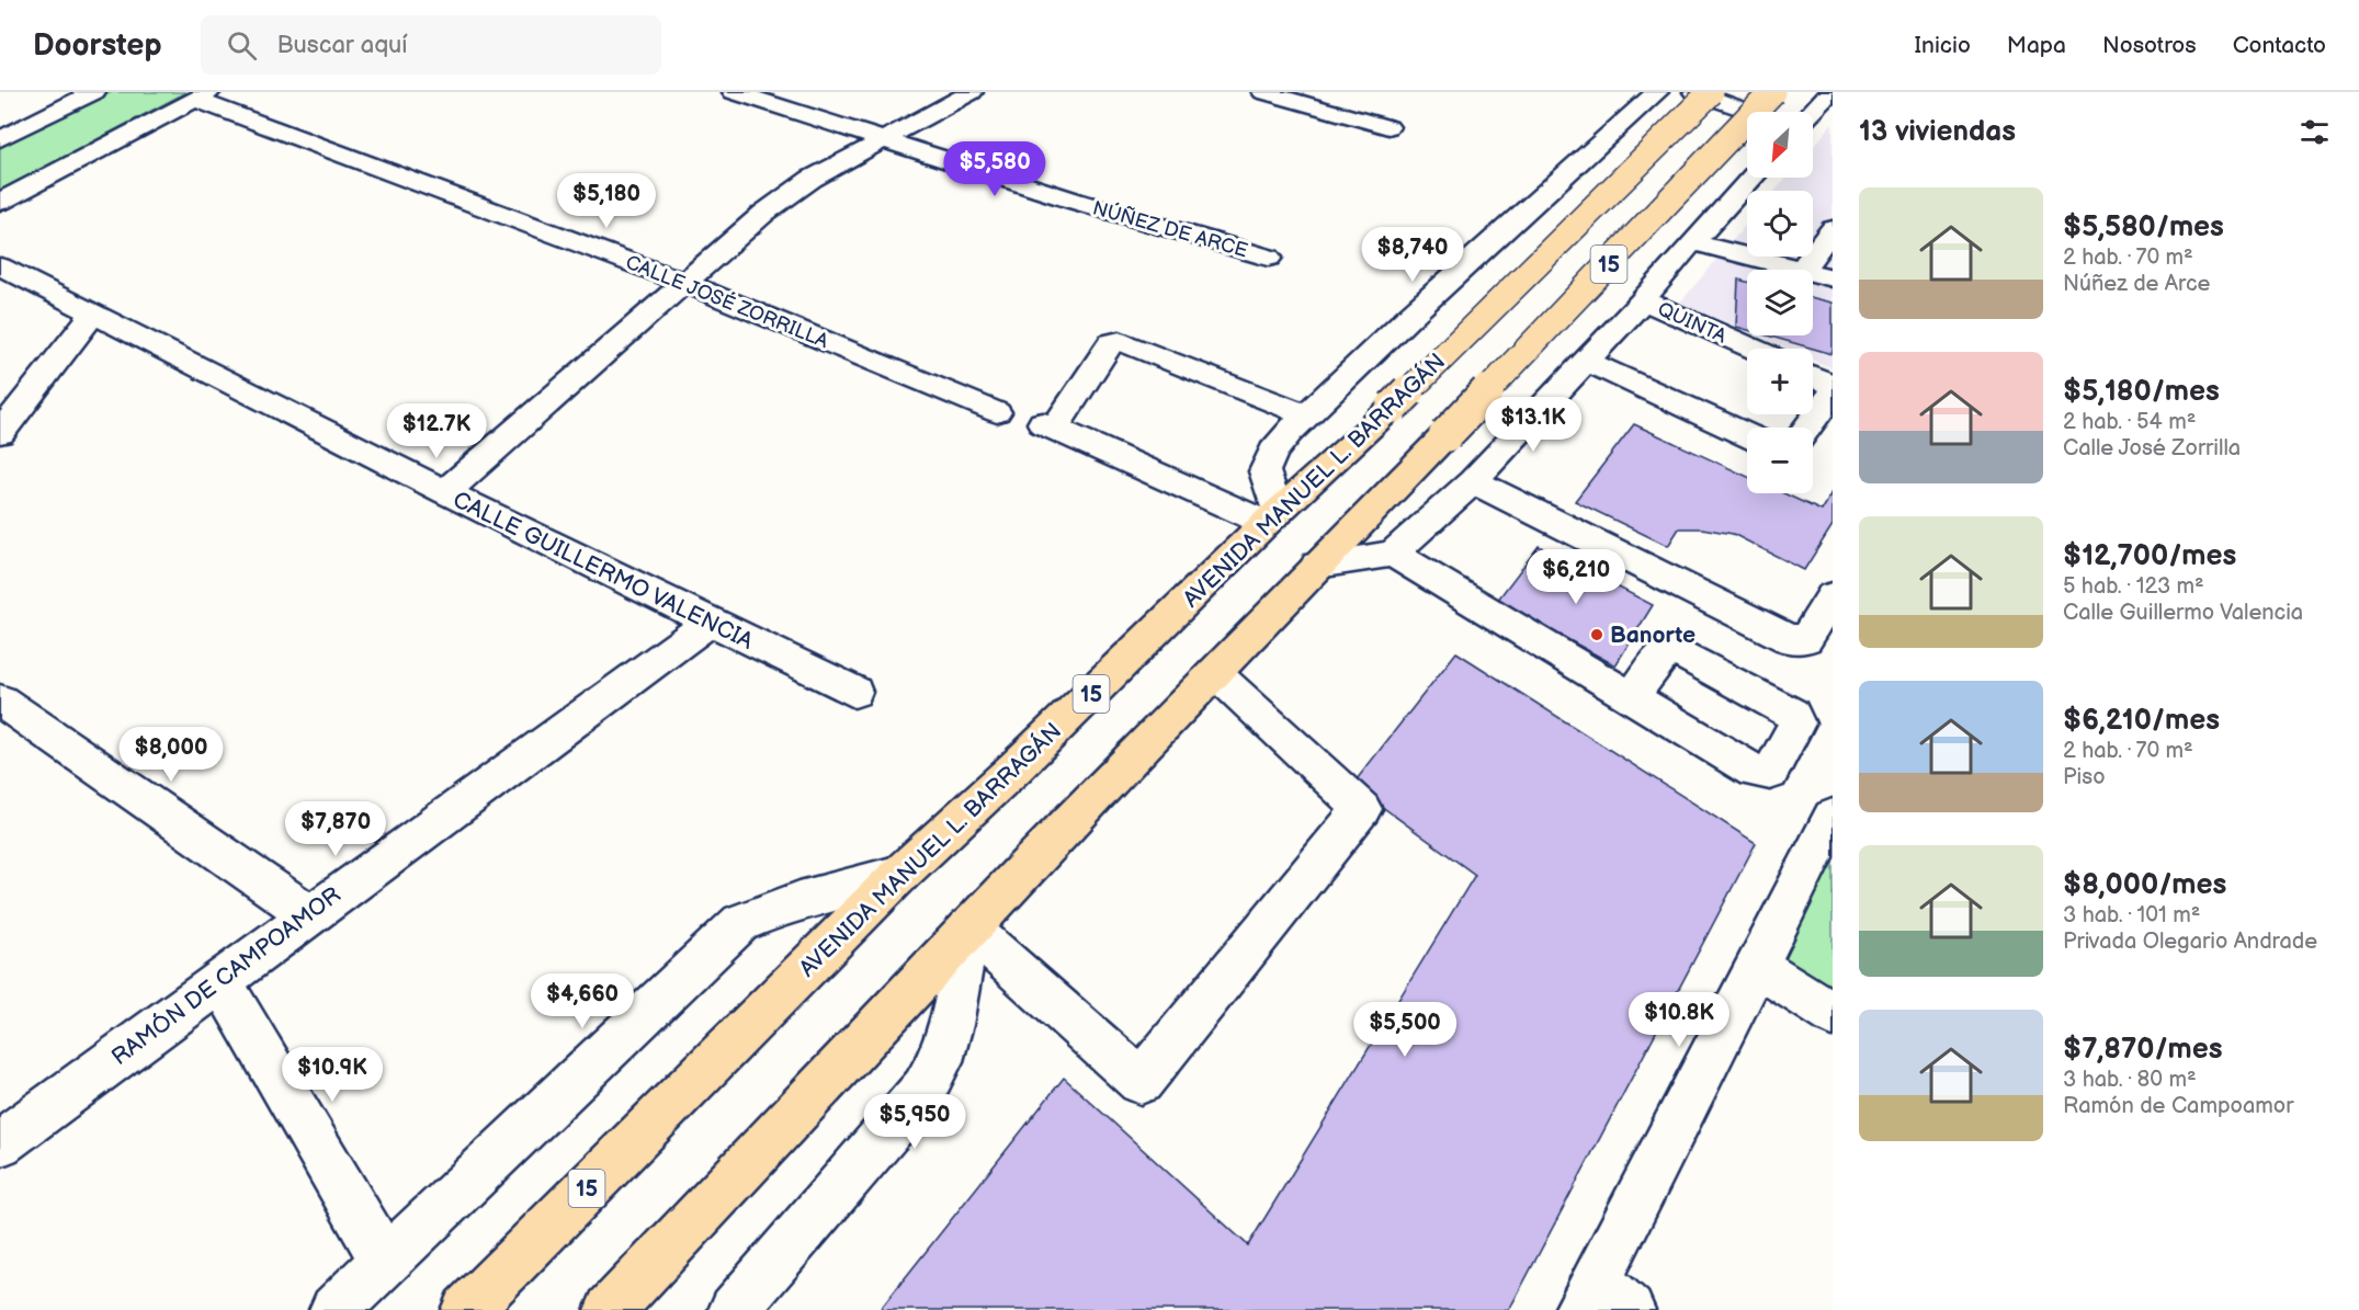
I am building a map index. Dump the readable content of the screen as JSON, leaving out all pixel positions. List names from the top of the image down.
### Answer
{
  "streets": {
    "highway": ["15", "AVENIDA MANUEL L. BARRAGÁN"],
    "street": [
      "NÚÑEZ DE ARCE",
      "CALLE JOSÉ ZORRILLA",
      "QUINTA",
      "CALLE GUILLERMO VALENCIA",
      "RAMÓN DE CAMPOAMOR"
    ]
  },
  "crossings": [
    ["CALLE GUILLERMO VALENCIA", "RAMÓN DE CAMPOAMOR"]
  ],
  "places": ["Banorte"],
  "north": "bottom left",
  "page": {
    "header": "Doorstep",
    "search": "Buscar aquí",
    "nav": [
      "Inicio",
      "Mapa",
      "Nosotros",
      "Contacto"
    ],
    "heading": "13 viviendas",
    "map_buttons": ["+", "−"],
    "price": [
      "$5,580",
      "$5,180",
      "$8,740",
      "$13.1K",
      "$12.7K",
      "$6,210",
      "$8,000",
      "$7,870",
      "$4,660",
      "$10.8K",
      "$5,500",
      "$10.9K",
      "$5,950"
    ],
    "list": [
      {
        "name": "$5,580/mes",
        "note": "2 hab. · 70 m² · Núñez de Arce"
      },
      {
        "name": "$5,180/mes",
        "note": "2 hab. · 54 m² · Calle José Zorrilla"
      },
      {
        "name": "$12,700/mes",
        "note": "5 hab. · 123 m² · Calle Guillermo Valencia"
      },
      {
        "name": "$6,210/mes",
        "note": "2 hab. · 70 m² · Piso"
      },
      {
        "name": "$8,000/mes",
        "note": "3 hab. · 101 m² · Privada Olegario Andrade"
      },
      {
        "name": "$7,870/mes",
        "note": "3 hab. · 80 m² · Ramón de Campoamor"
      }
    ]
  }
}
